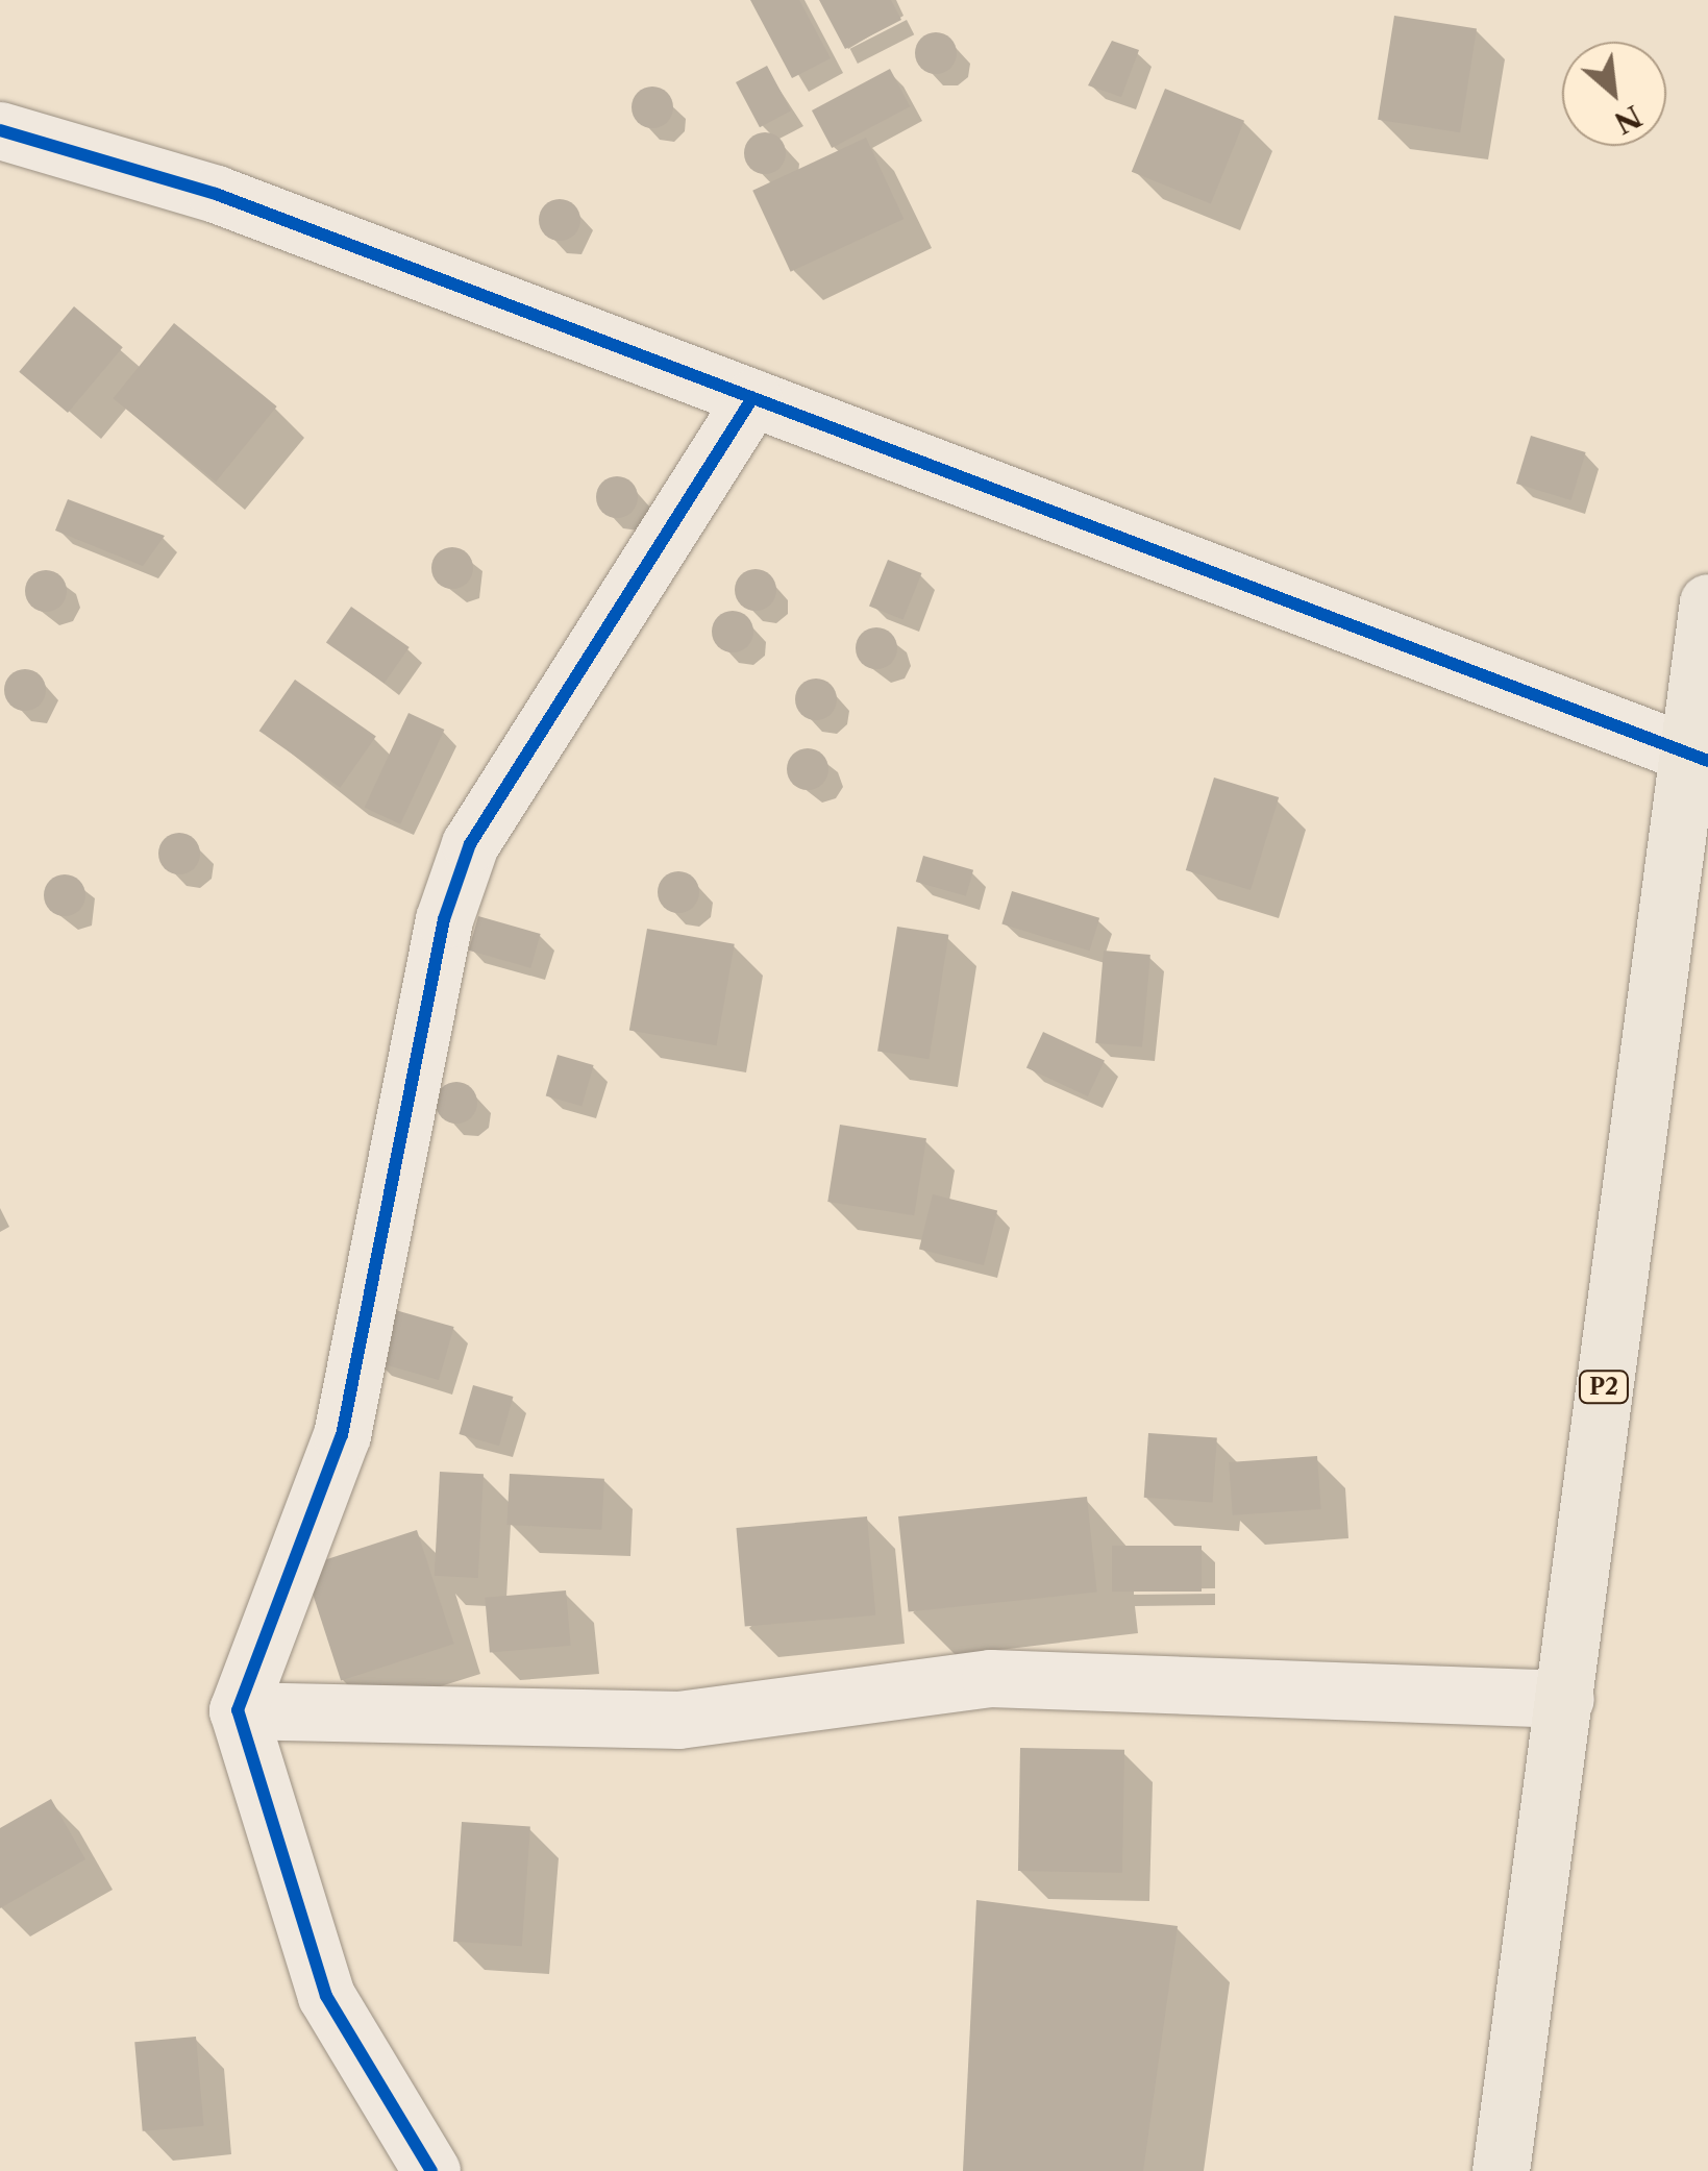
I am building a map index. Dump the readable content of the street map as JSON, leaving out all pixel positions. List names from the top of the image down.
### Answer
{
  "streets": {
    "main road": ["P2"]
  },
  "north": "bottom right"
}
